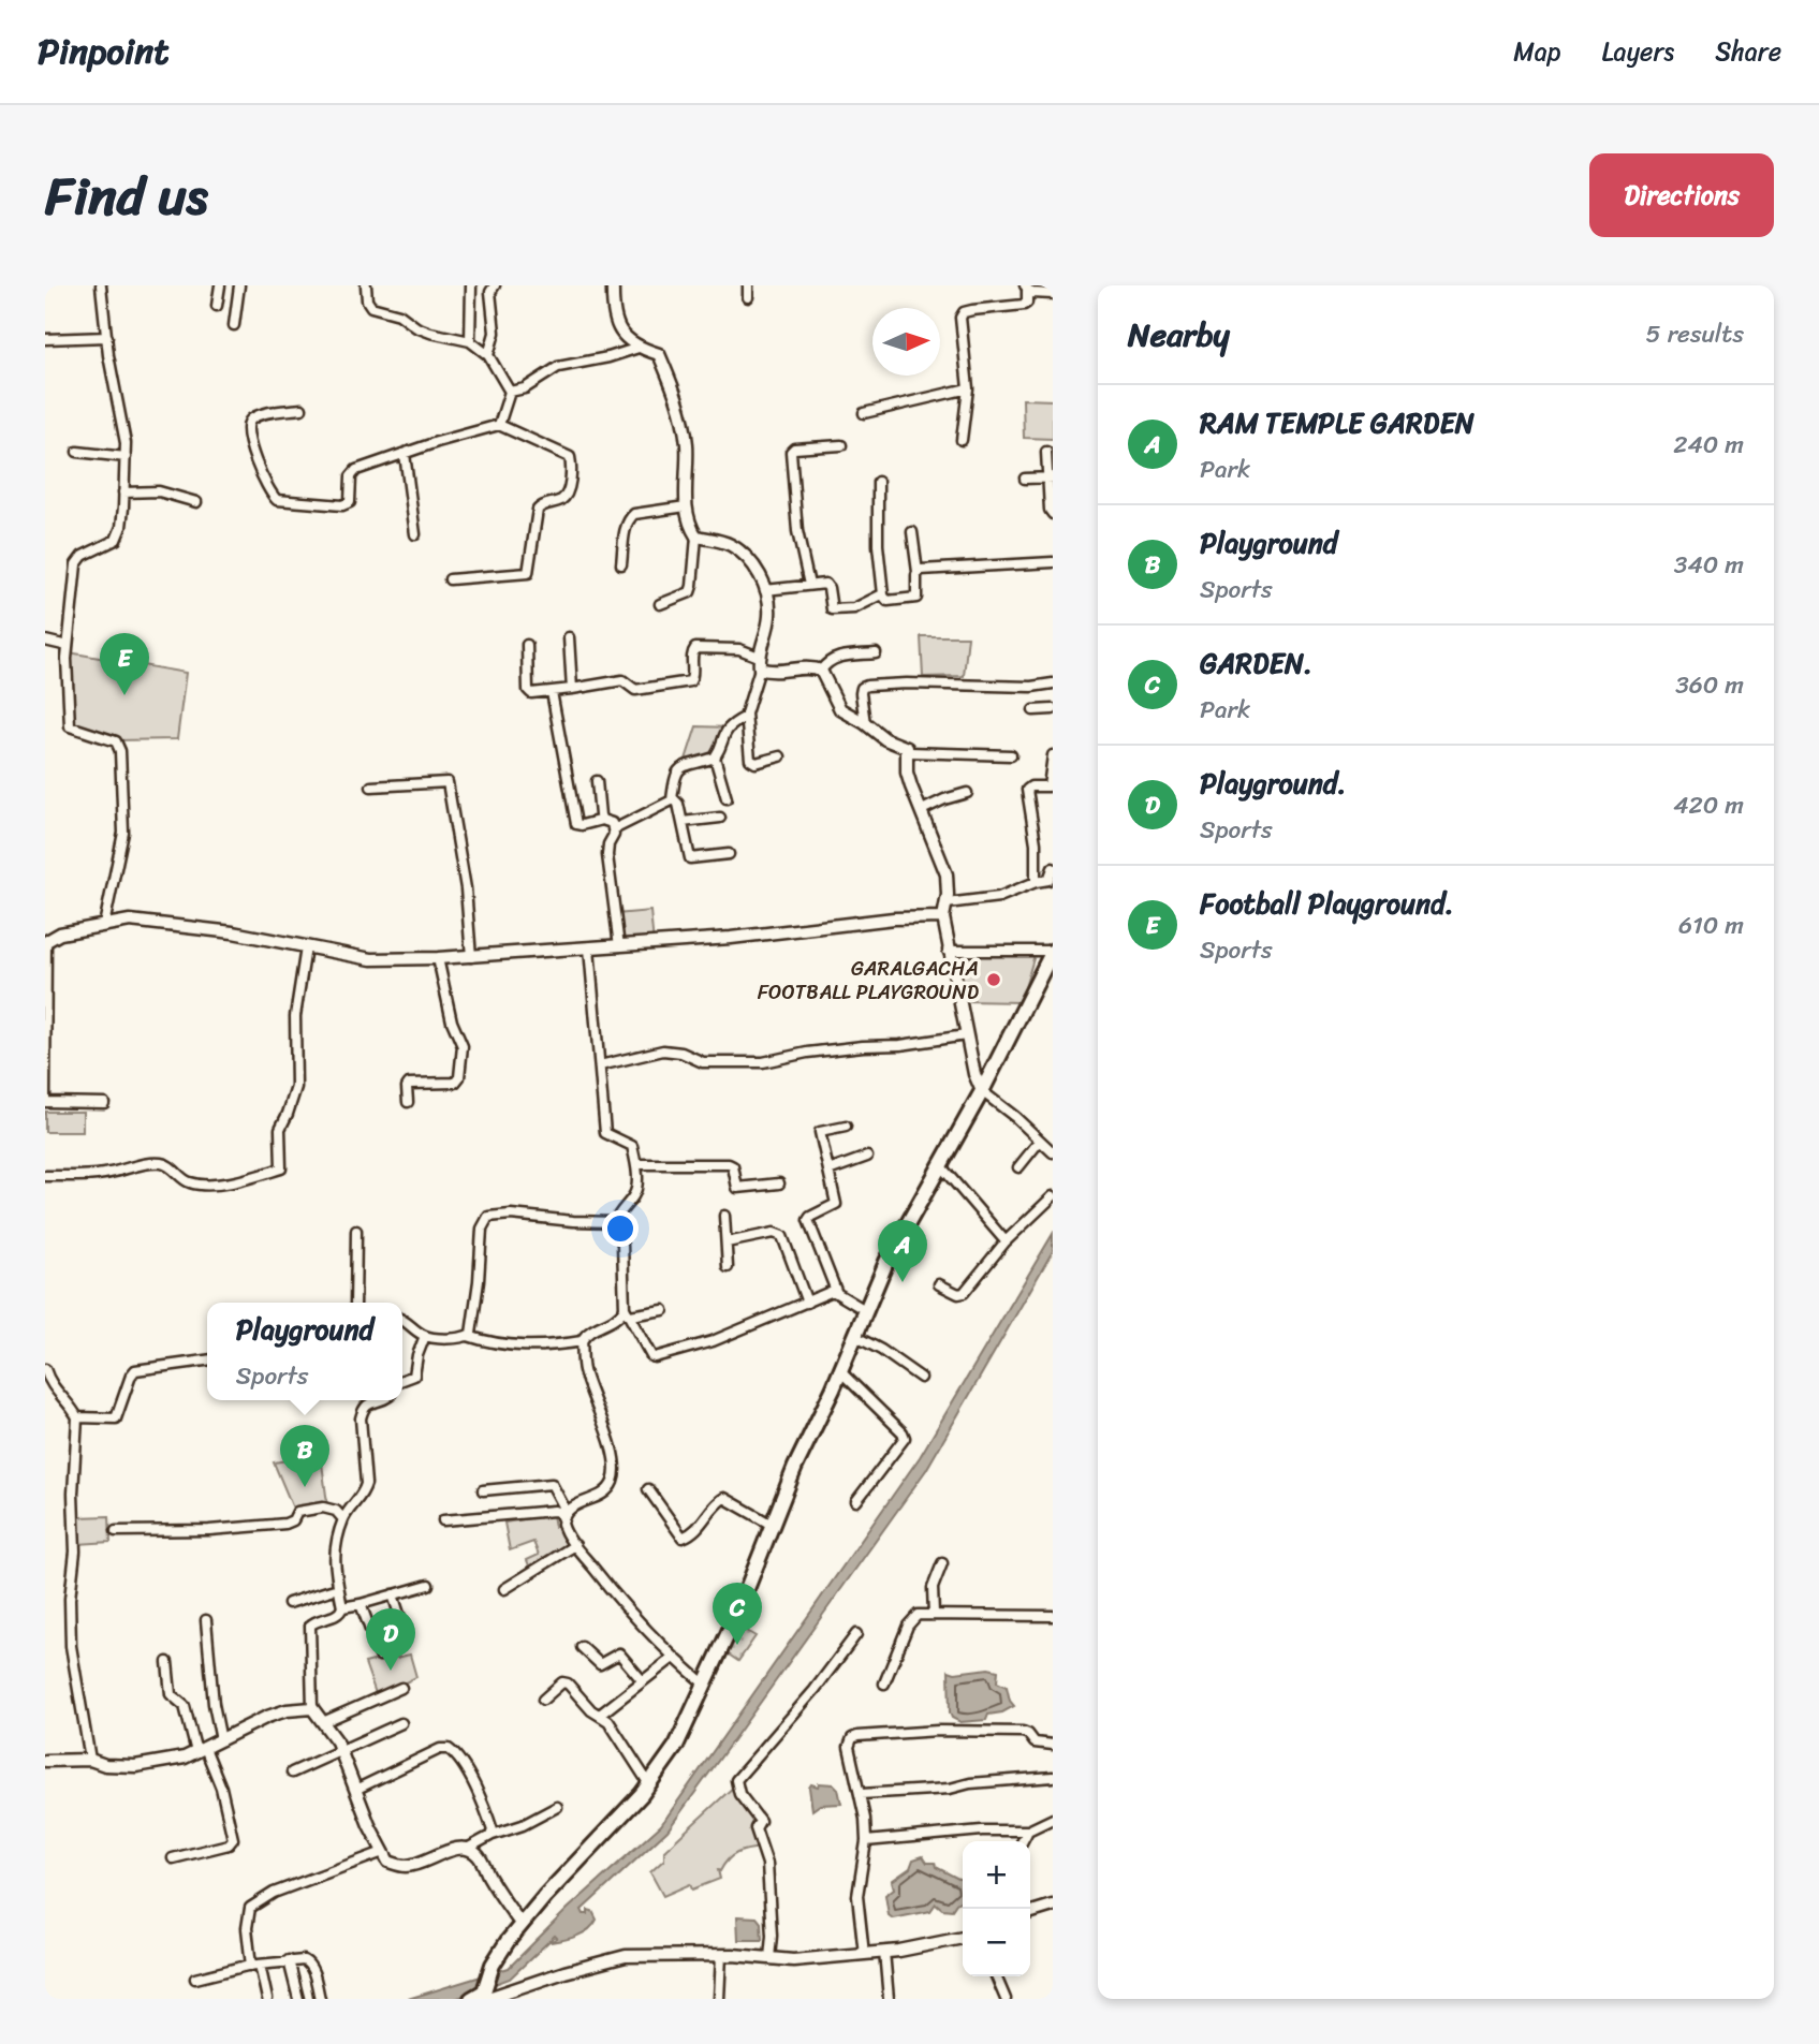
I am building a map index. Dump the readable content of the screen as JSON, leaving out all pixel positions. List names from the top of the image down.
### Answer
{
  "places": ["GARALGACHA FOOTBALL PLAYGROUND"],
  "north": "right",
  "page": {
    "header": "Pinpoint",
    "nav": ["Map", "Layers", "Share"],
    "title": "Find us",
    "buttons": "Directions",
    "heading": ["Nearby", "5 results"],
    "list": [
      {
        "mark": "A",
        "name": "RAM TEMPLE GARDEN",
        "note": "Park",
        "value": "240 m"
      },
      {
        "mark": "B",
        "name": "Playground",
        "note": "Sports",
        "value": "340 m"
      },
      {
        "mark": "C",
        "name": "GARDEN.",
        "note": "Park",
        "value": "360 m"
      },
      {
        "mark": "D",
        "name": "Playground.",
        "note": "Sports",
        "value": "420 m"
      },
      {
        "mark": "E",
        "name": "Football Playground.",
        "note": "Sports",
        "value": "610 m"
      }
    ],
    "pins": [
      "E",
      "A",
      "B",
      "C",
      "D"
    ],
    "popup": ["Playground", "Sports"],
    "map_buttons": ["+", "−"]
  }
}
